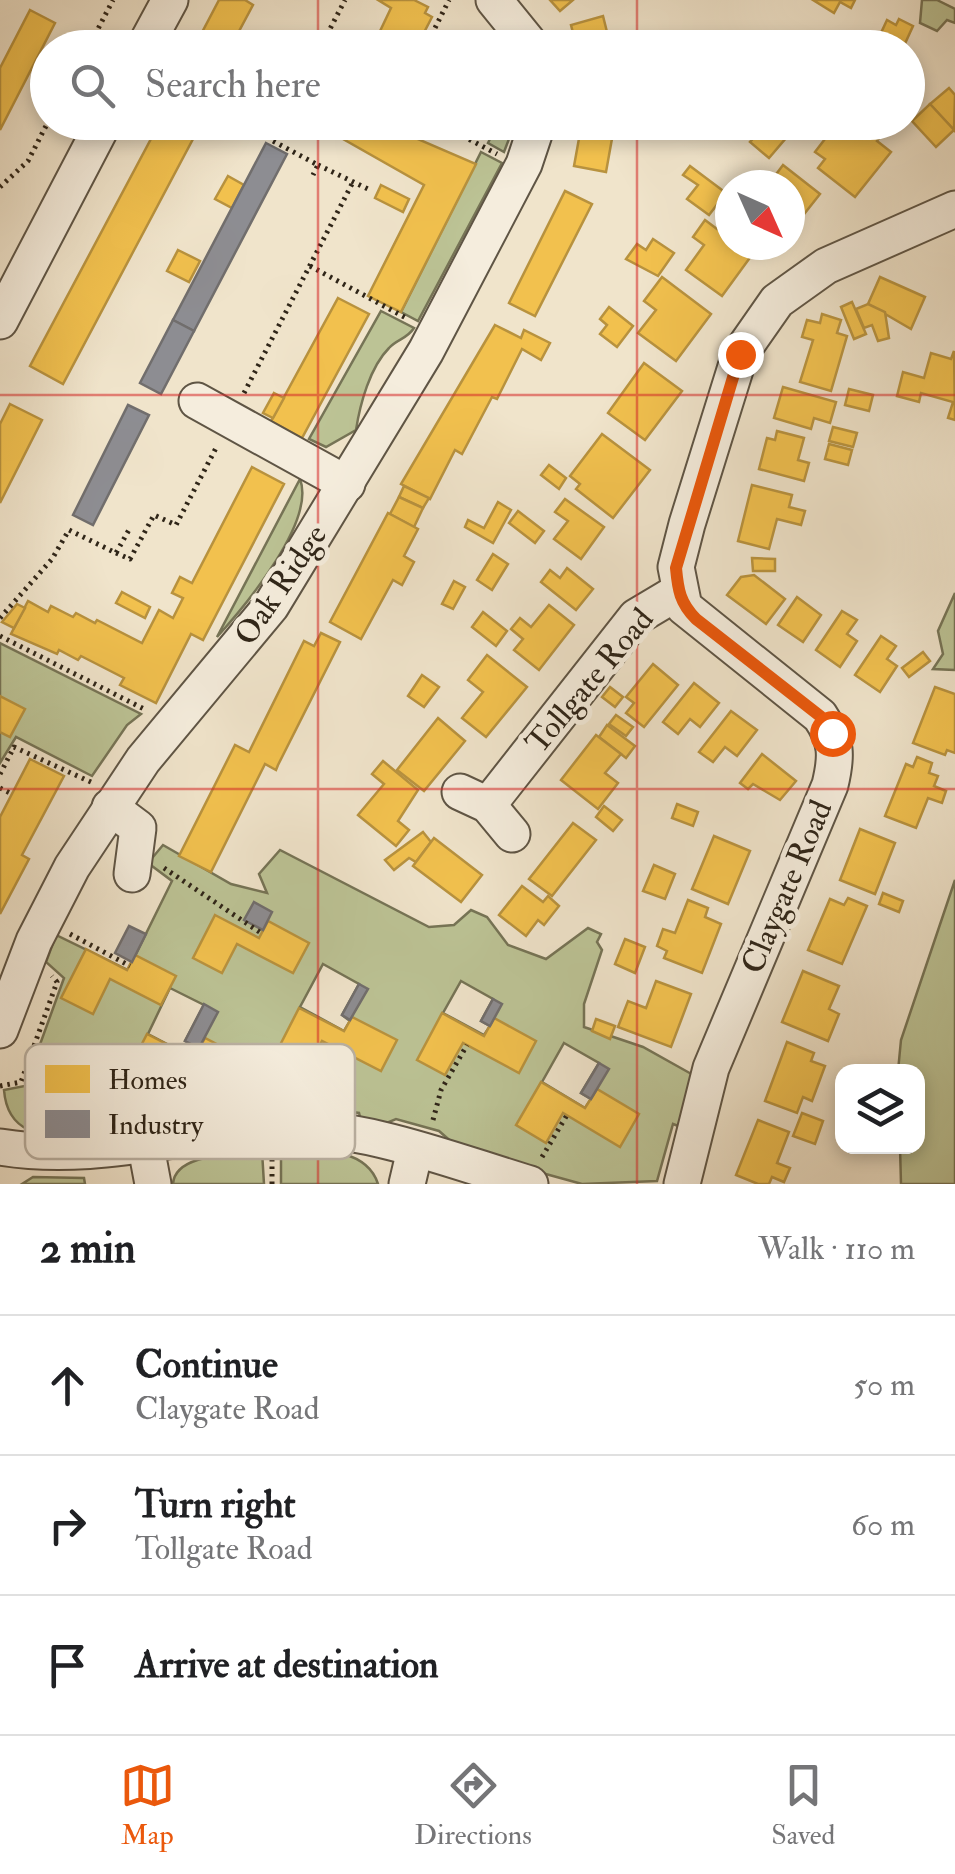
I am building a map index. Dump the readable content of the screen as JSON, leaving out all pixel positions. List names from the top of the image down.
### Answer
{
  "streets": {
    "street": ["Oak Ridge", "Tollgate Road", "Claygate Road"]
  },
  "crossings": [
    ["Tollgate Road", "Claygate Road"]
  ],
  "legend": ["Homes", "Industry"],
  "north": "bottom right",
  "page": {
    "search": "Search here",
    "heading": ["2 min", "Walk · 110 m"],
    "list": [
      ["Continue", "Claygate Road", "50 m"],
      ["Turn right", "Tollgate Road", "60 m"],
      "Arrive at destination"
    ],
    "nav": ["Map", "Directions", "Saved"]
  }
}
